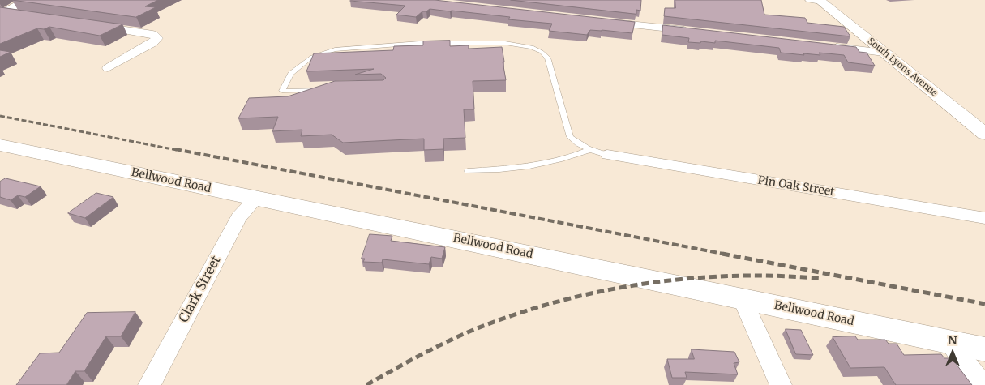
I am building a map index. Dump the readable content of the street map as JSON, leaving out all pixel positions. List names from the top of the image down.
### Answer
{
  "streets": {
    "street": [
      "South Lyons Avenue",
      "Bellwood Road",
      "Pin Oak Street",
      "Clark Street"
    ]
  },
  "crossings": [
    ["Bellwood Road", "Clark Street"]
  ],
  "north": "top"
}
